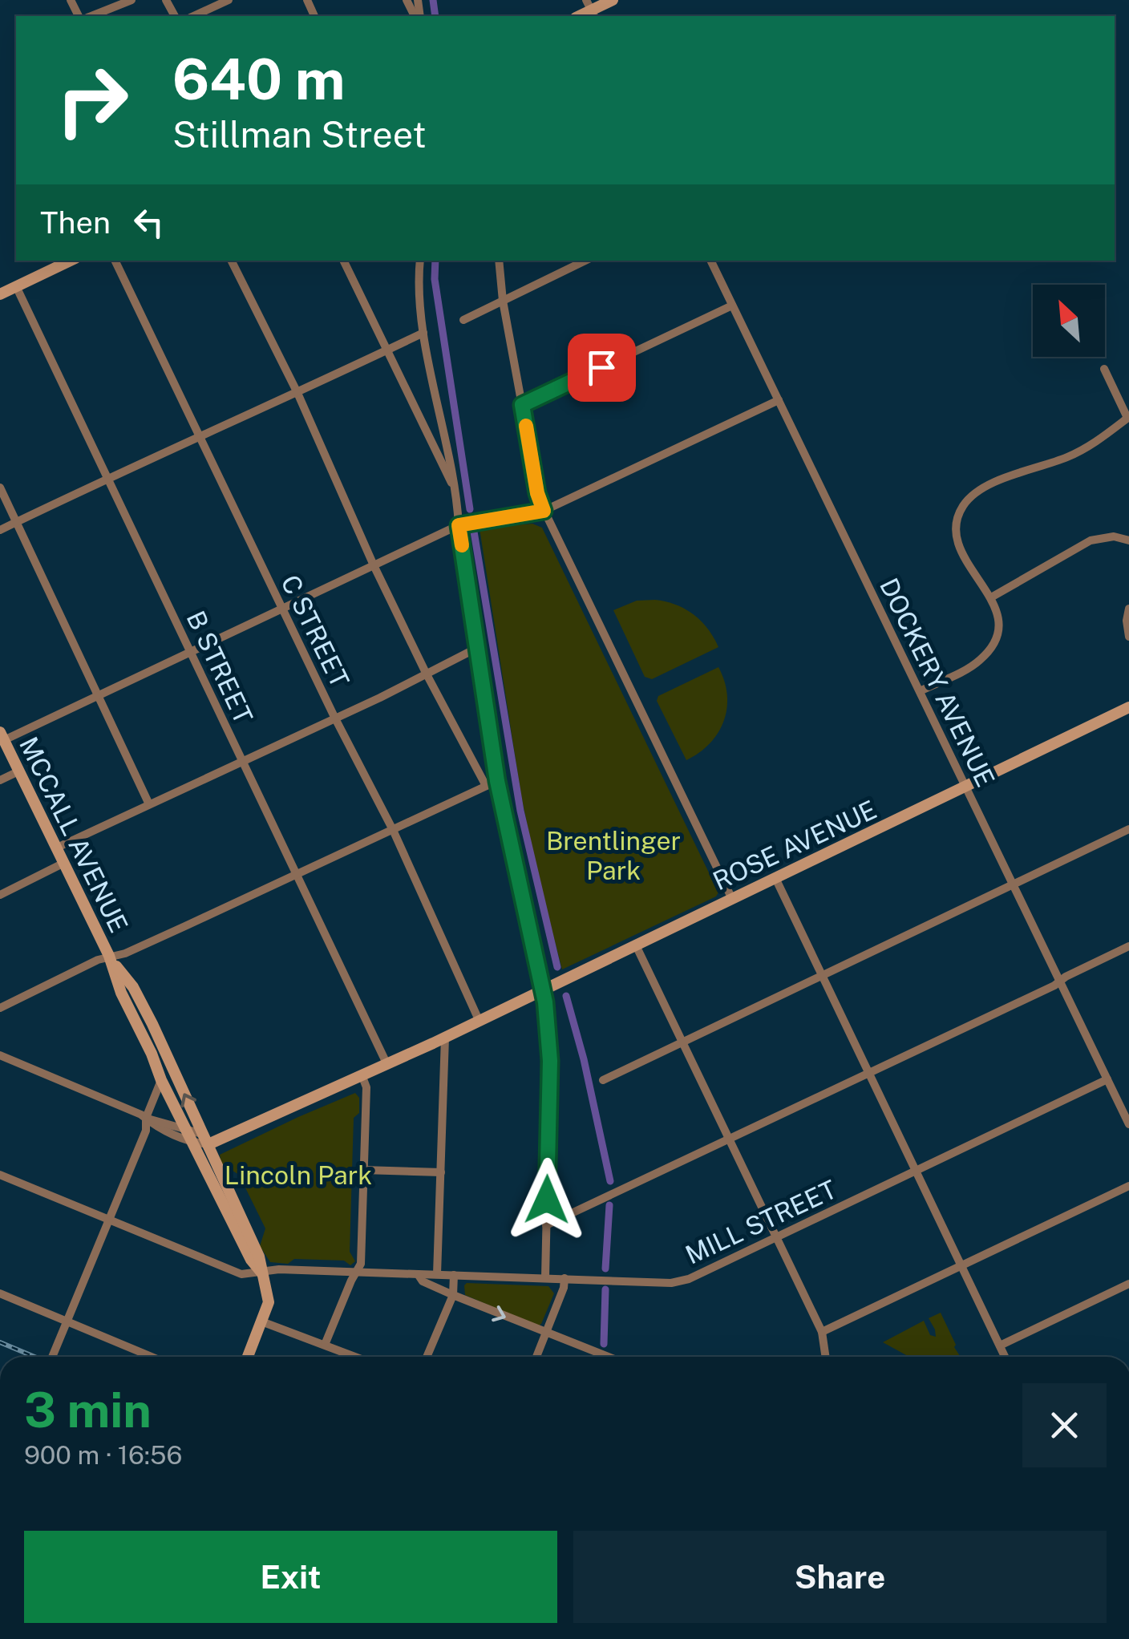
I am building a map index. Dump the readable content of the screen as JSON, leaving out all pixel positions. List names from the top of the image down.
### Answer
{
  "streets": {
    "street": [
      "C STREET",
      "B STREET",
      "DOCKERY AVENUE",
      "MCCALL AVENUE",
      "ROSE AVENUE",
      "MILL STREET"
    ]
  },
  "crossings": [
    ["C STREET", "ROSE AVENUE"],
    ["B STREET", "ROSE AVENUE"],
    ["DOCKERY AVENUE", "ROSE AVENUE"],
    ["DOCKERY AVENUE", "MILL STREET"],
    ["MCCALL AVENUE", "ROSE AVENUE"],
    ["MCCALL AVENUE", "MILL STREET"]
  ],
  "parks": ["Brentlinger Park", "Lincoln Park"],
  "north": "top left",
  "page": {
    "turn": ["640 m", "Stillman Street"],
    "then": "Then",
    "heading": ["3 min", "900 m · 16:56"],
    "buttons": ["Exit", "Share"]
  }
}
